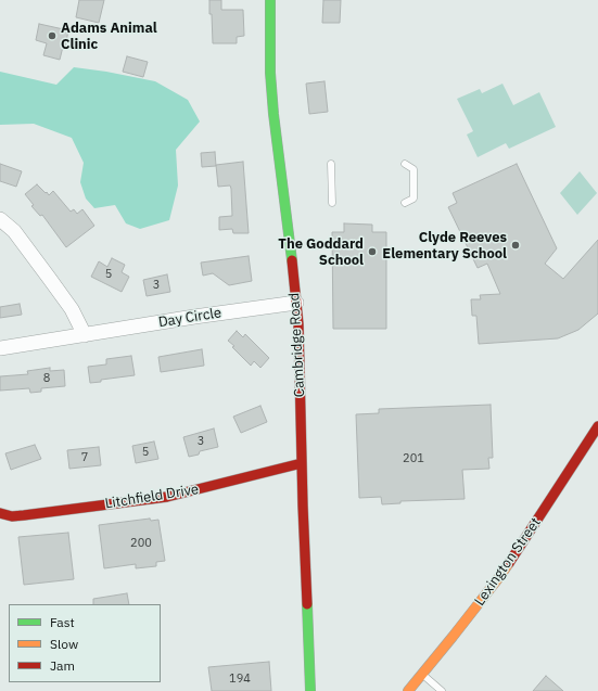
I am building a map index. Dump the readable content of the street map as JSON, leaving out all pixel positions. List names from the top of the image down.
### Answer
{
  "streets": {
    "main road": ["Cambridge Road", "Litchfield Drive", "Lexington Street"],
    "street": ["Day Circle"]
  },
  "crossings": [
    ["Day Circle", "Cambridge Road"],
    ["Cambridge Road", "Litchfield Drive"]
  ],
  "places": ["Adams Animal Clinic", "Clyde Reeves Elementary School", "The Goddard School"],
  "house_numbers": [
    "5",
    "3",
    "8",
    "3",
    "5",
    "7",
    "201",
    "200",
    "194"
  ],
  "legend": ["Fast", "Slow", "Jam"]
}
